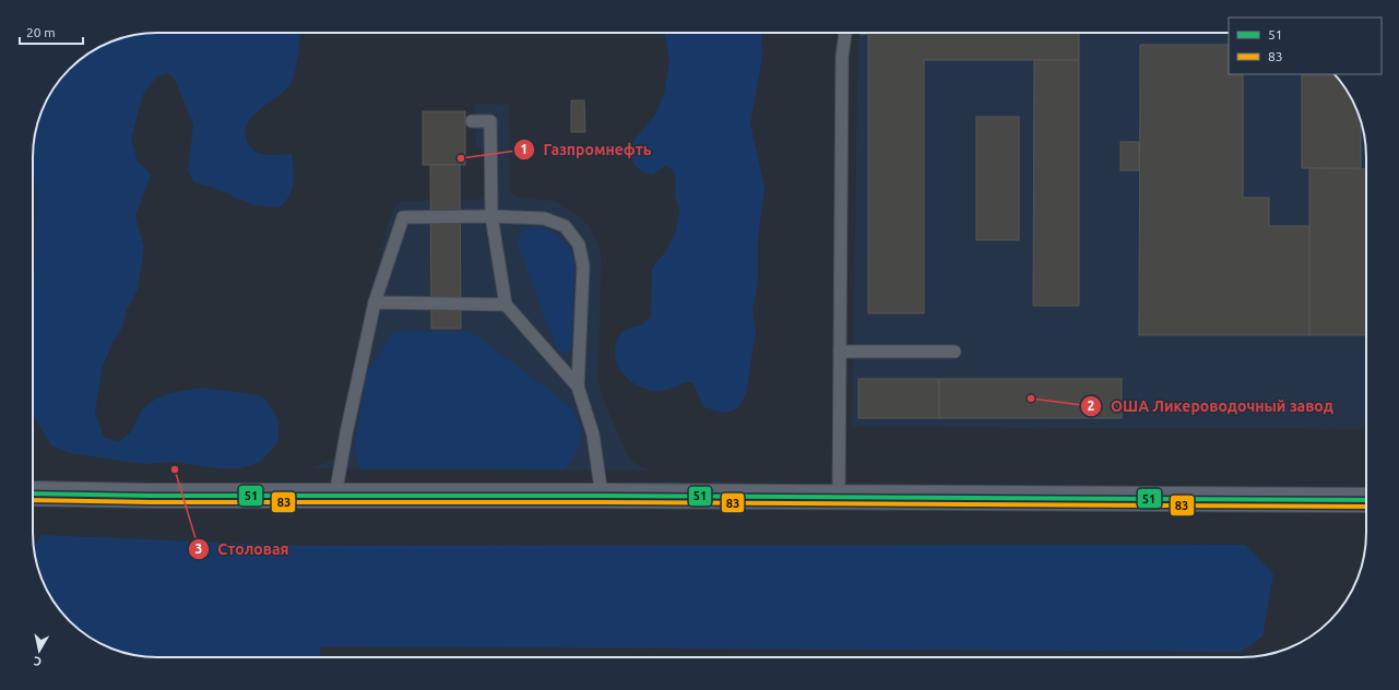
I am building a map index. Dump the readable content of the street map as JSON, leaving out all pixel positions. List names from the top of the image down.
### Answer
{
  "places": ["Газпромнефть", "ОША Ликероводочный завод", "Столовая"],
  "lines": ["transit line 51", "transit line 83"],
  "legend": ["51", "83"],
  "scale_bar": "20 m",
  "north": "bottom"
}
